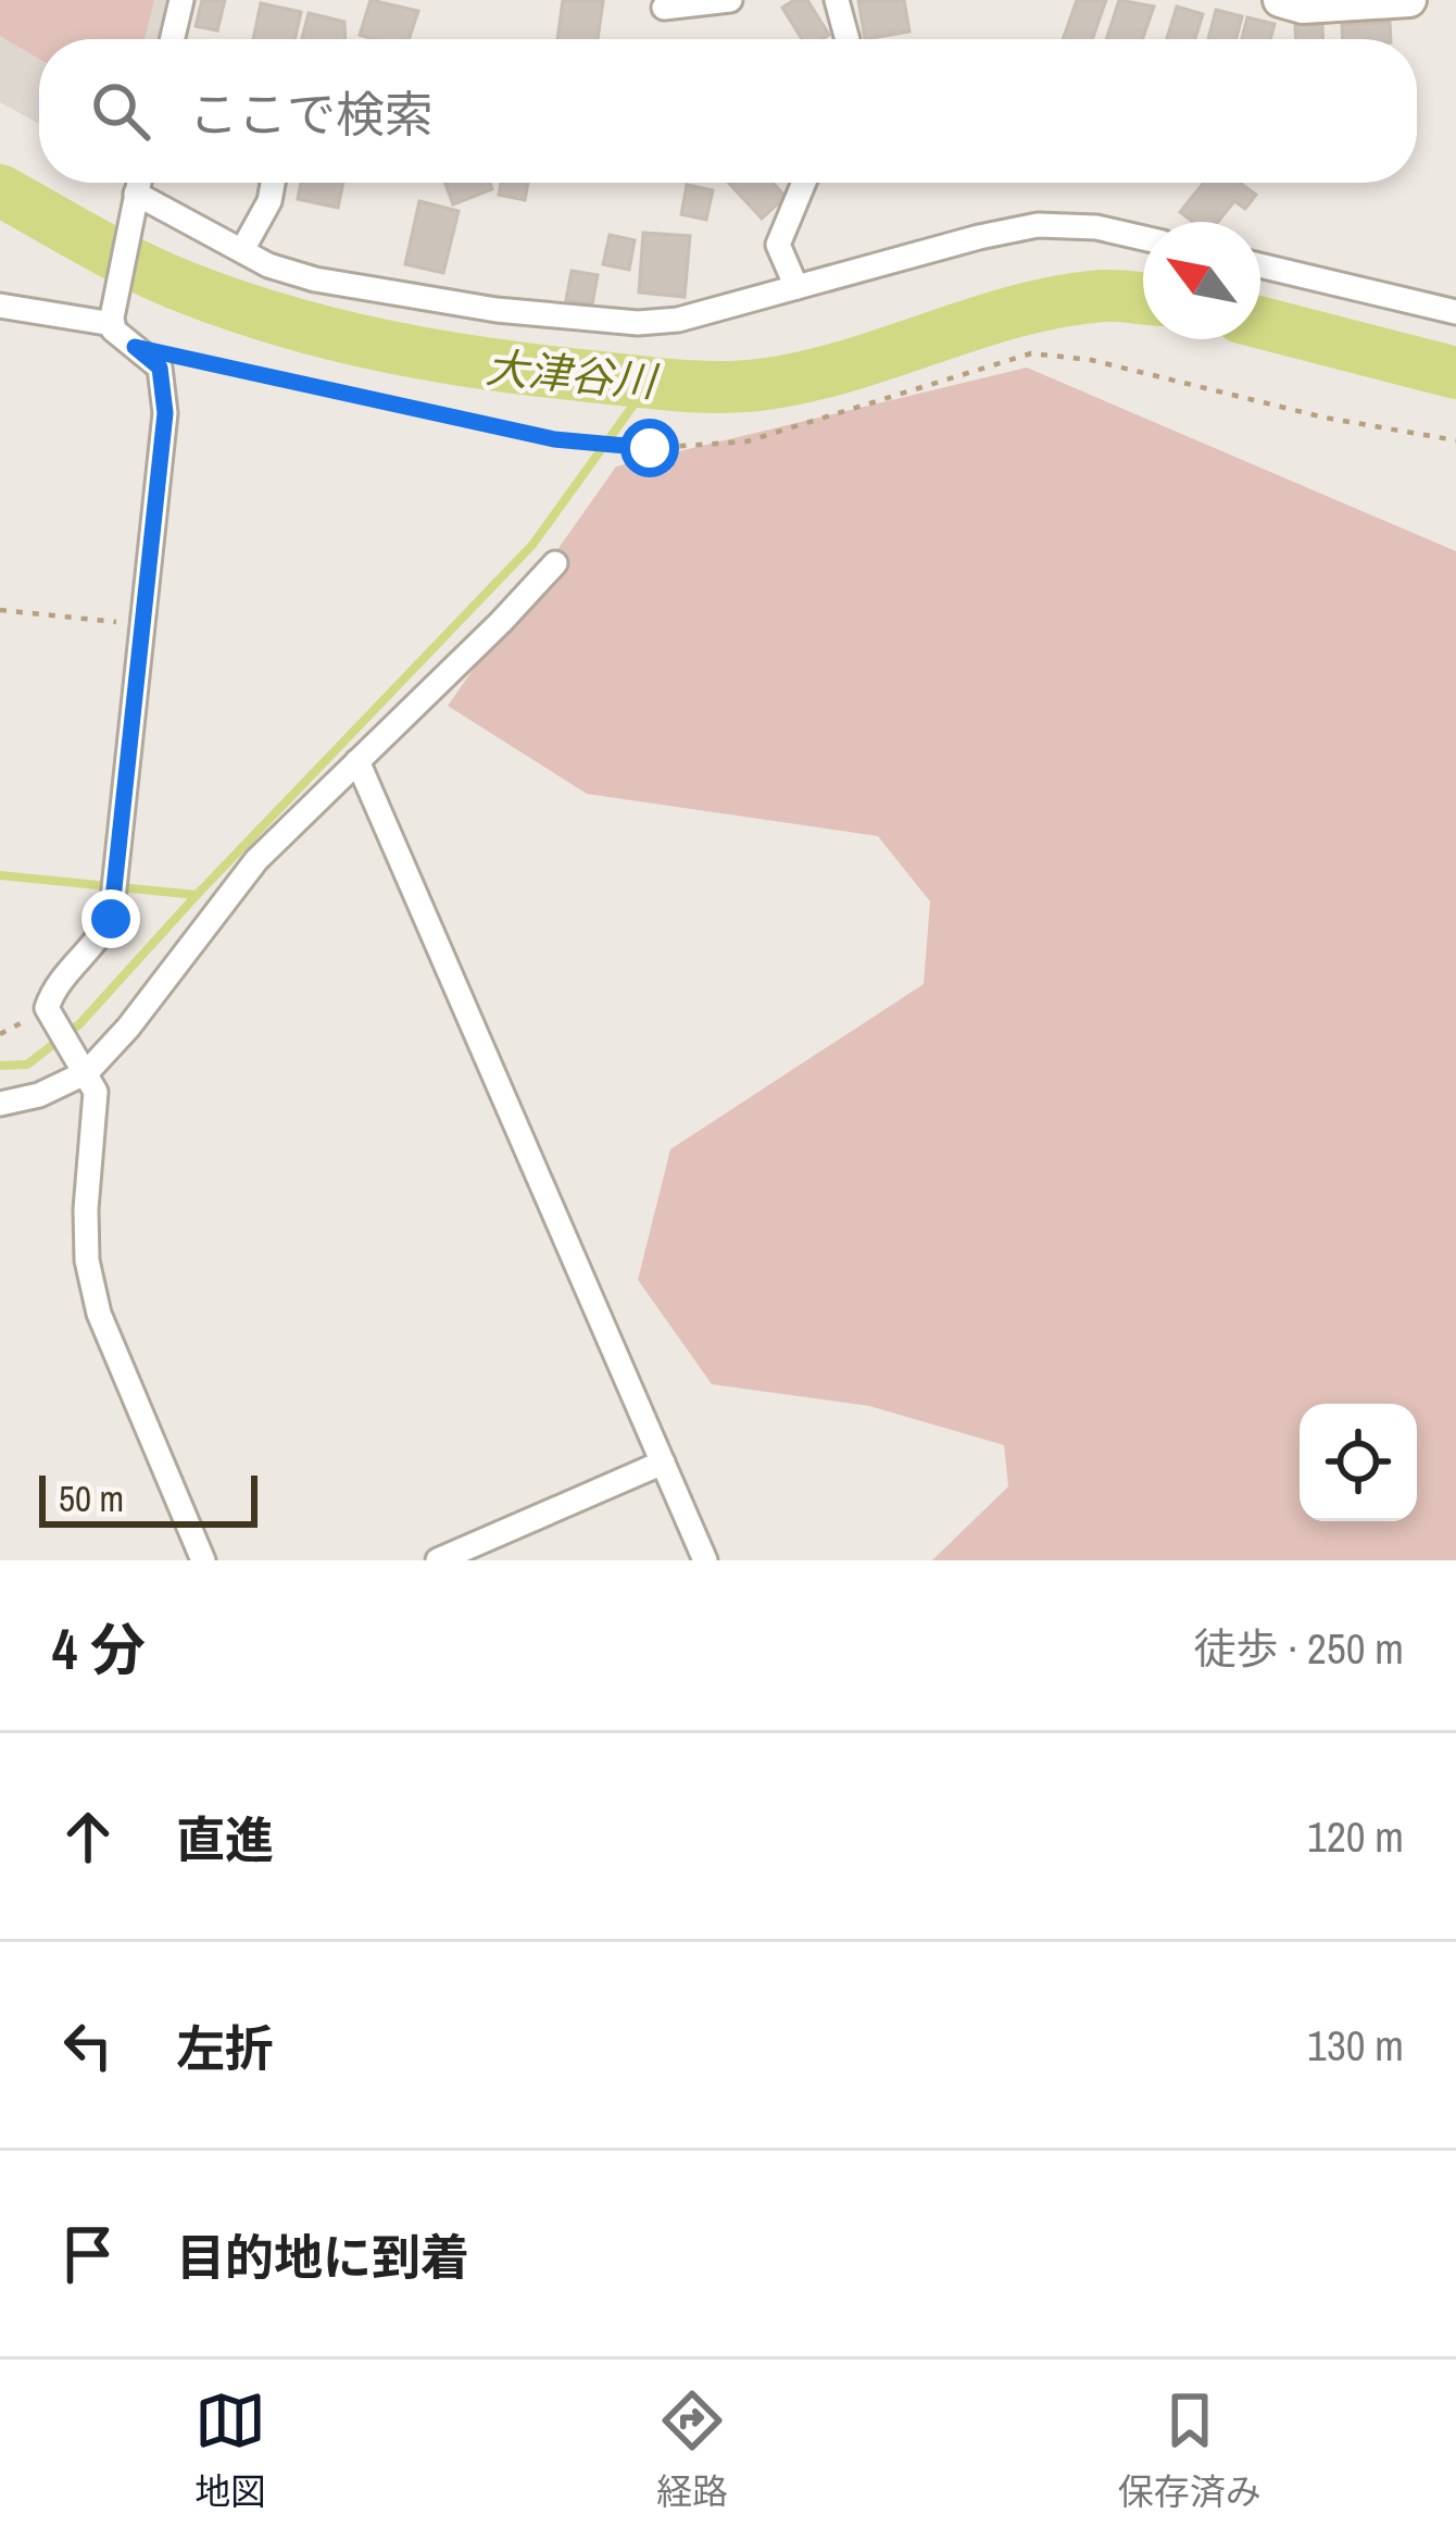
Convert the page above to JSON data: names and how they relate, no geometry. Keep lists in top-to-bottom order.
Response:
{
  "water": ["大津谷川"],
  "scale_bar": "50 m",
  "north": "top left",
  "page": {
    "search": "ここで検索",
    "scale": "50 m",
    "heading": ["4 分", "徒歩 · 250 m"],
    "list": [
      ["直進", "120 m"],
      ["左折", "130 m"],
      "目的地に到着"
    ],
    "nav": ["地図", "経路", "保存済み"]
  }
}
